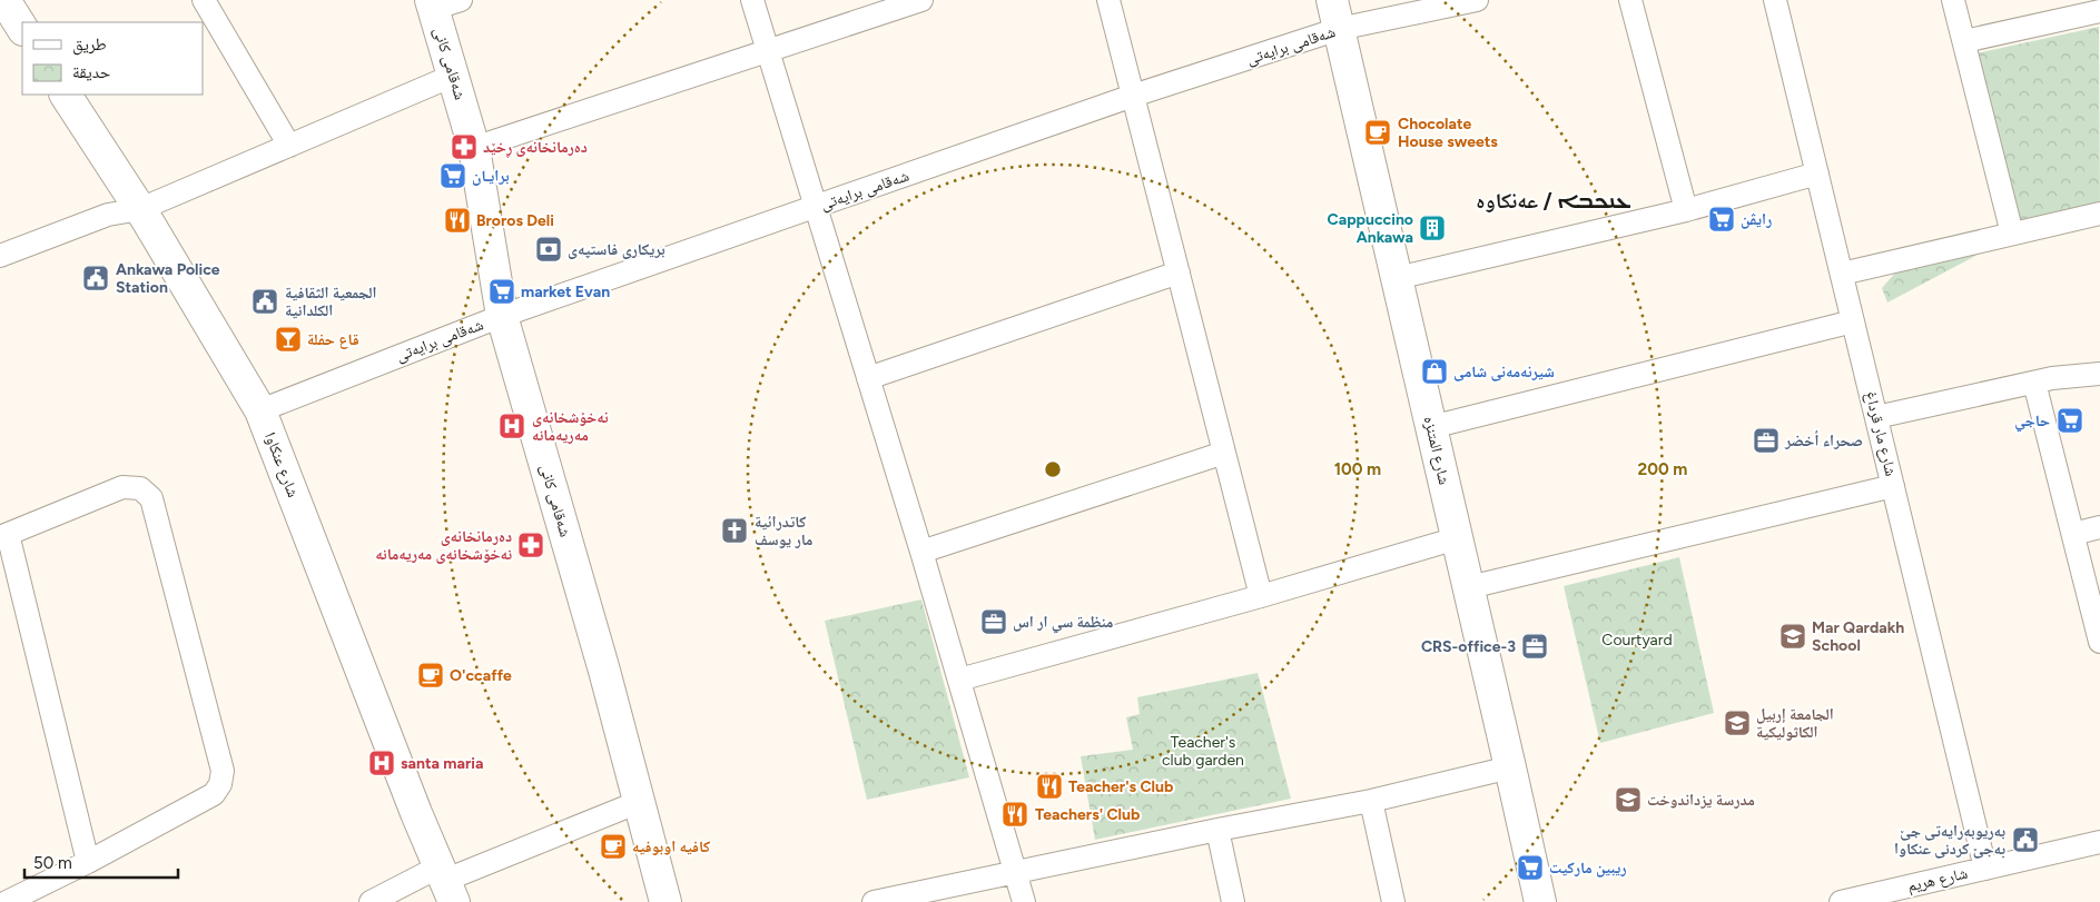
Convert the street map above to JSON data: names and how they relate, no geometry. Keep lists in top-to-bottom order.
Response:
{
  "streets": {
    "street": [
      "شەقامی برایەتی",
      "شەقامی کانی",
      "شارع مار قرداغ",
      "شارع المتنزه",
      "شارع عنكاوا",
      "شارع هريم"
    ]
  },
  "crossings": [
    ["شەقامی برایەتی", "شەقامی کانی"],
    ["شەقامی برایەتی", "شارع المتنزه"],
    ["شەقامی برایەتی", "شارع عنكاوا"],
    ["شارع مار قرداغ", "شارع هريم"]
  ],
  "districts": ["ܥܢܟܒܐ / عەنکاوە"],
  "parks": ["Courtyard", "Teacher's club garden"],
  "places": {
    "cafe": ["Chocolate House sweets", "O'ccaffe", "كافيه اوبوفيه"],
    "pharmacy": ["دەرمانخانەی ڕخێد", "دەرمانخانەی نەخۆشخانەی مەریەمانە"],
    "supermarket": [
      "برایـان",
      "رایڤن",
      "market Evan",
      "حاجي",
      "ريبين ماركيت"
    ],
    "restaurant": ["Broros Deli", "Teacher's Club", "Teachers' Club"],
    "building": ["Cappuccino Ankawa"],
    "bank": ["بریکاری فاستپەی"],
    "public building": ["Ankawa Police Station", "الجمعية الثقافية الكلدانية", "بەریوبەرایەتی جێ بەجێ کردنی عنکاوا"],
    "bar": ["قاع حفلة"],
    "shop": ["شیرنەمەنی شامی"],
    "hospital": ["نەخۆشخانەی مەریەمانە", "santa maria"],
    "office": ["صحراء أخضر", "منظمة سي ار اس", "CRS-office-3"],
    "church": ["كاتدرائية مار يوسف"],
    "school or university": ["Mar Qardakh School", "الجامعة إربيل الكاثوليكية", "مدرسة يزداندوخت"]
  },
  "legend": ["طريق", "حديقة"],
  "scale_bar": "50 m",
  "rings": ["100 m", "200 m"]
}
